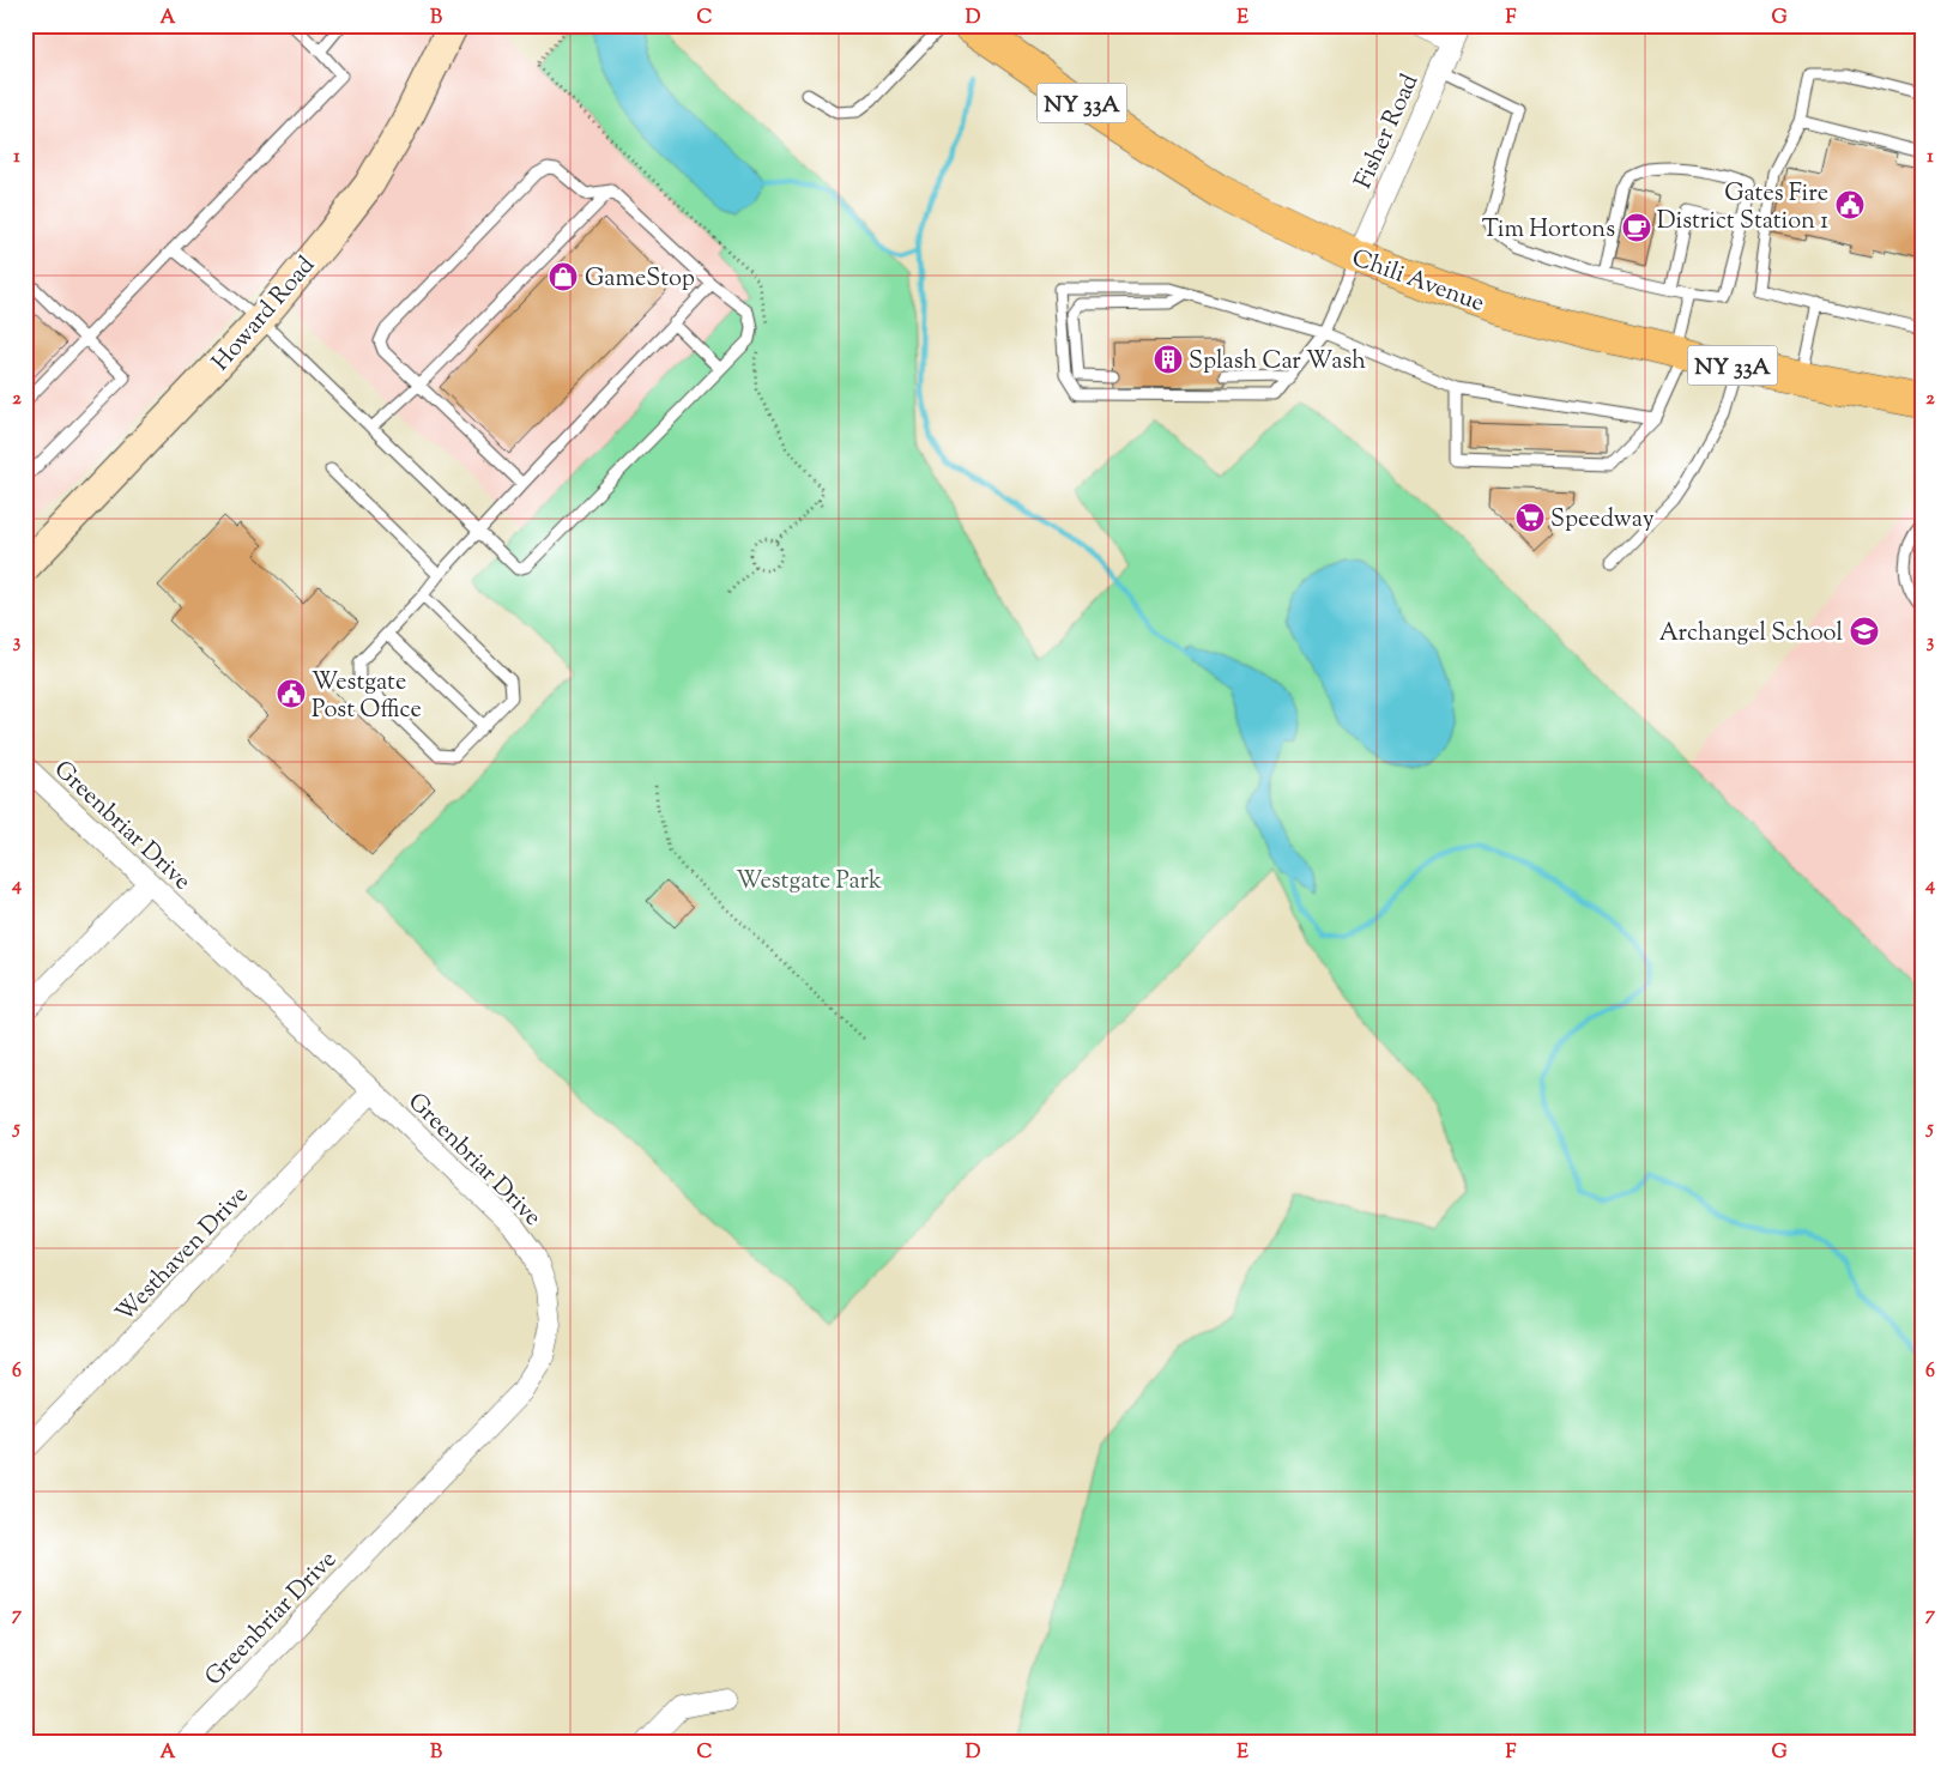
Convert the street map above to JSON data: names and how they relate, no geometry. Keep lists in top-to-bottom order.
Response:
{
  "streets": {
    "main road": ["NY 33A", "Chili Avenue", "Howard Road"],
    "street": ["Fisher Road", "Greenbriar Drive", "Westhaven Drive"]
  },
  "crossings": [
    ["Fisher Road", "Chili Avenue"],
    ["Greenbriar Drive", "Westhaven Drive"]
  ],
  "parks": ["Westgate Park"],
  "places": {
    "public building": ["Gates Fire District Station 1", "Westgate Post Office"],
    "cafe": ["Tim Hortons"],
    "shop": ["GameStop"],
    "building": ["Splash Car Wash"],
    "supermarket": ["Speedway"],
    "school or university": ["Archangel School"]
  },
  "grid": {
    "columns": [
      "A",
      "B",
      "C",
      "D",
      "E",
      "F",
      "G"
    ],
    "rows": [
      "1",
      "2",
      "3",
      "4",
      "5",
      "6",
      "7"
    ]
  }
}
